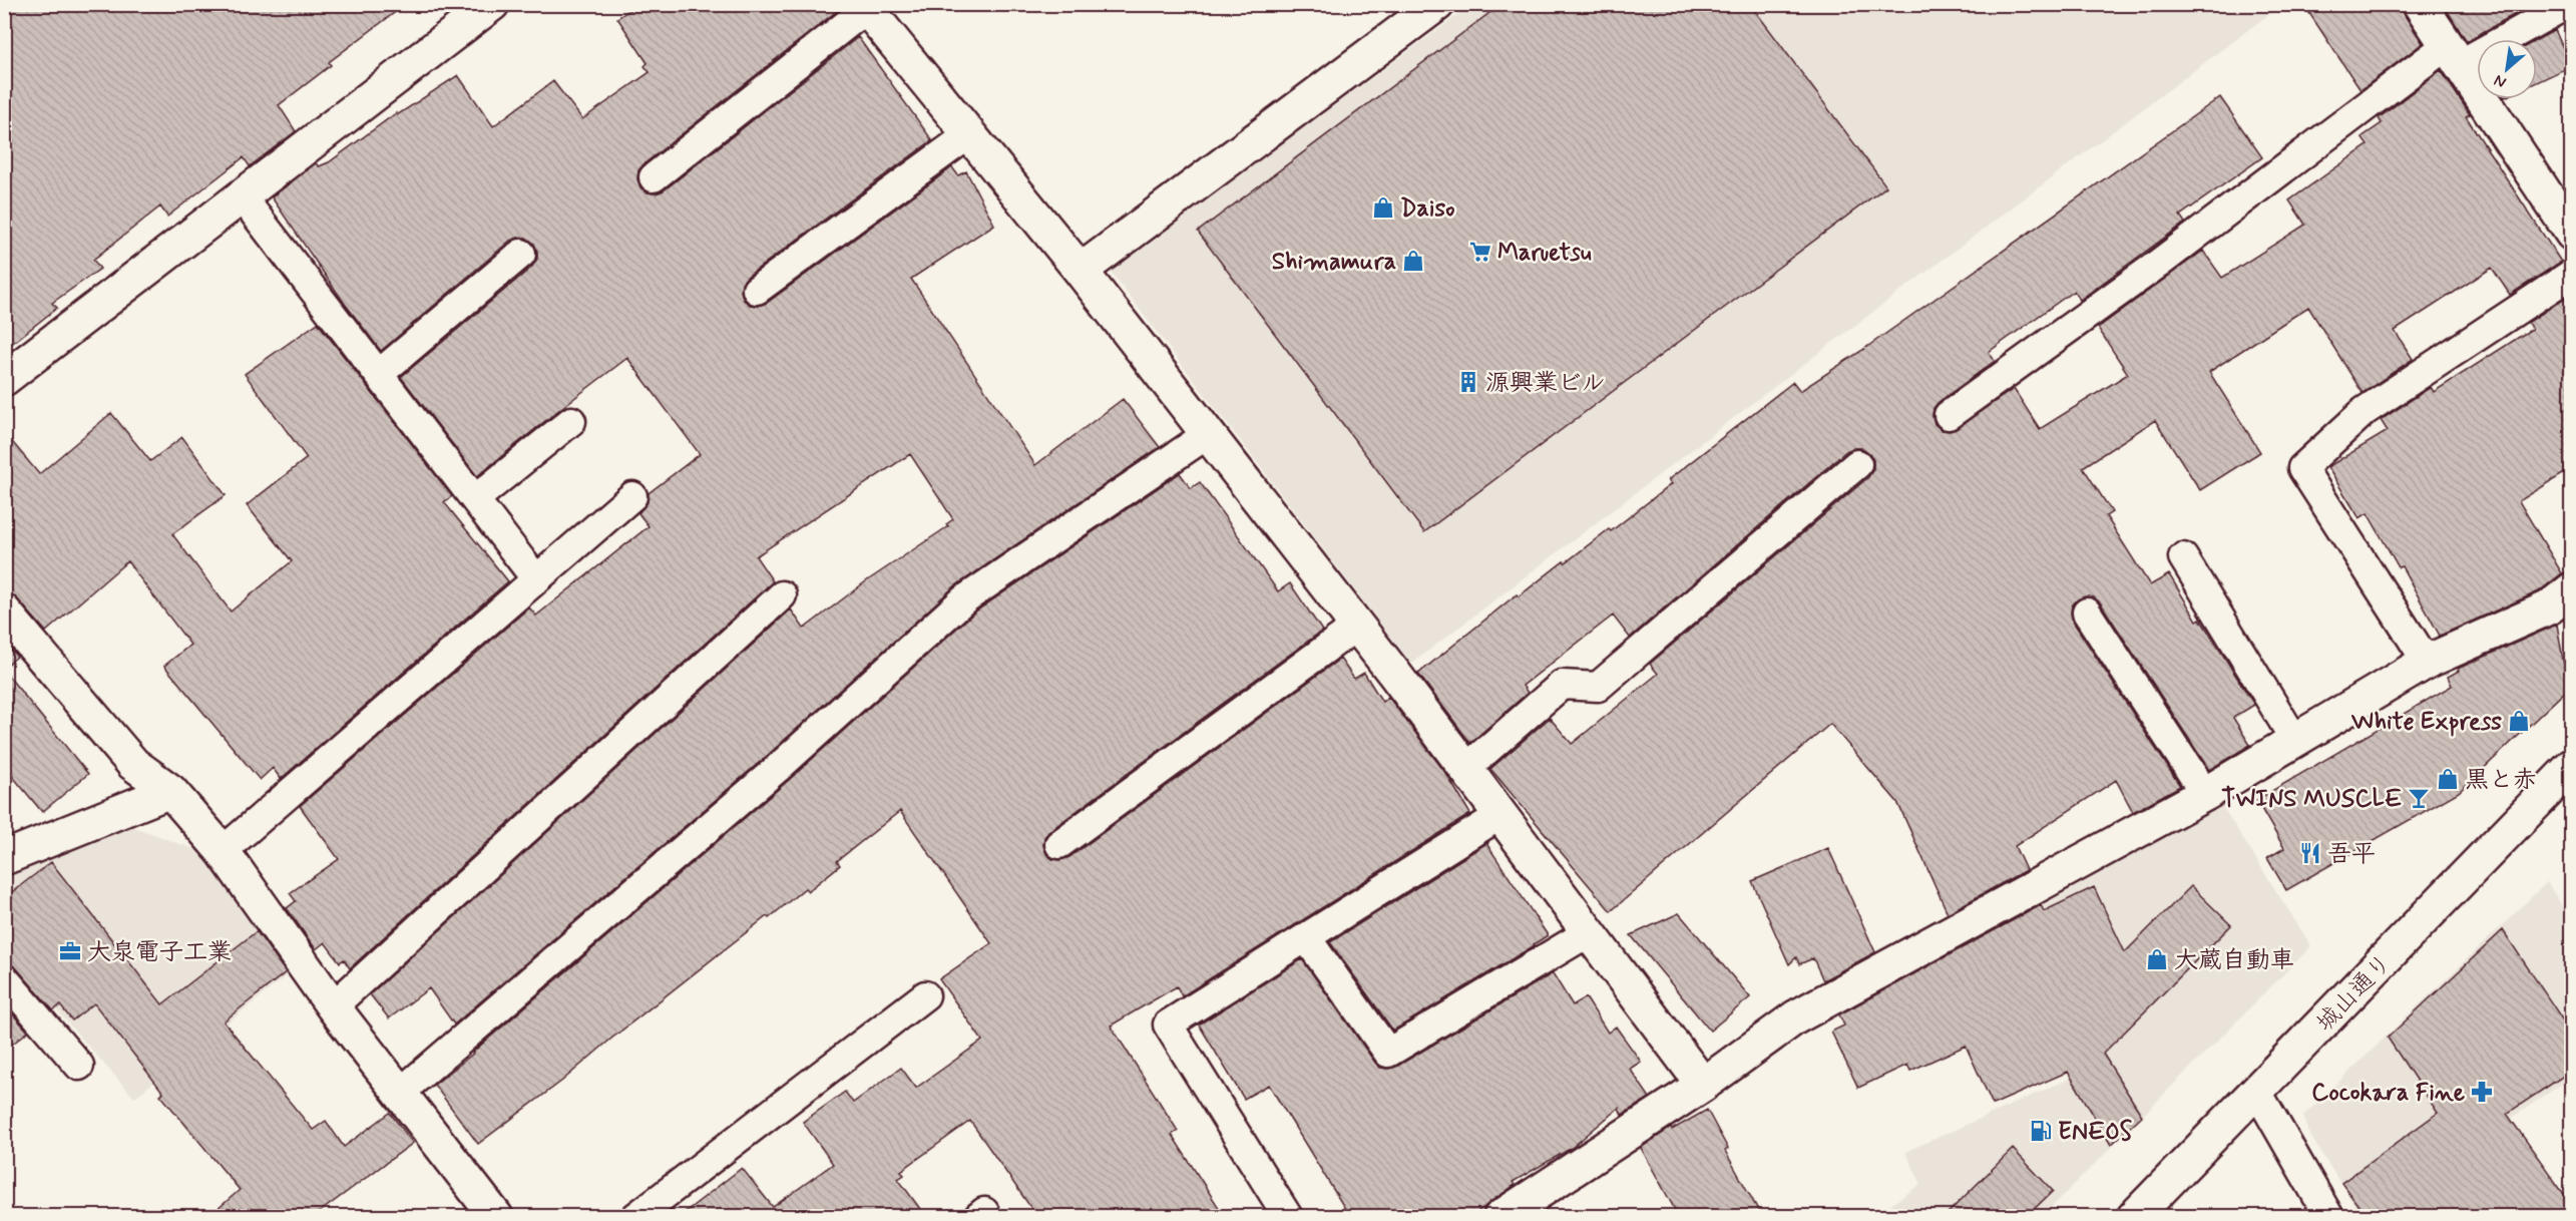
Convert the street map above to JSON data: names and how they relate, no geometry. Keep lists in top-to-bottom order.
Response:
{
  "streets": {
    "street": ["城山通り"]
  },
  "places": {
    "shop": [
      "Daiso",
      "Shimamura",
      "White Express",
      "黒と赤",
      "大蔵自動車"
    ],
    "supermarket": ["Maruetsu"],
    "building": ["源興業ビル"],
    "bar": ["TWINS MUSCLE"],
    "restaurant": ["吾平"],
    "office": ["大泉電子工業"],
    "pharmacy": ["Cocokara Fine"],
    "fuel station": ["ENEOS"]
  },
  "north": "bottom left"
}
